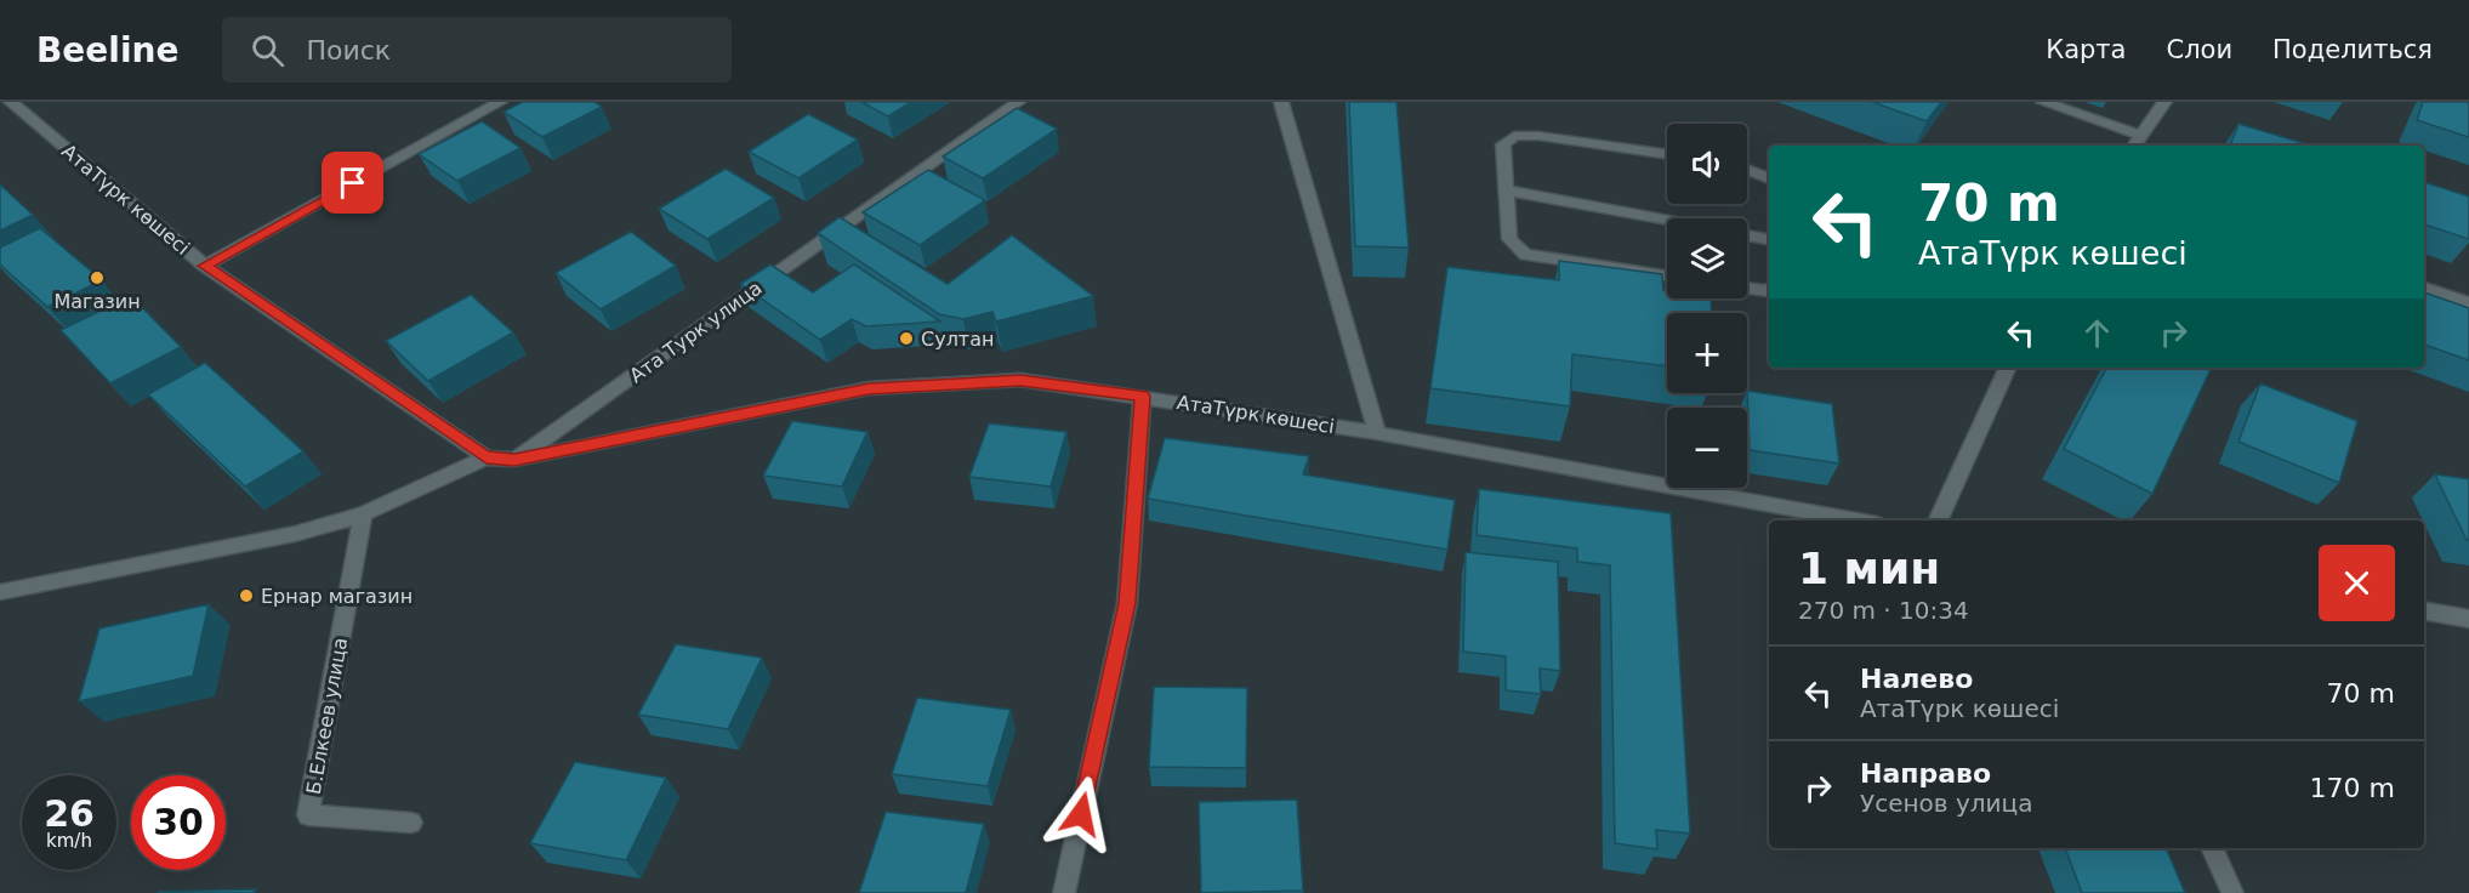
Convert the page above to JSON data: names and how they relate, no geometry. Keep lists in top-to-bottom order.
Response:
{
  "streets": {
    "street": ["АтаТүрк көшесі", "Ата Турк улица", "Б.Елкеев улица"]
  },
  "crossings": [
    ["АтаТүрк көшесі", "Ата Турк улица"]
  ],
  "places": ["Магазин", "Султан", "Ернар магазин"],
  "page": {
    "header": "Beeline",
    "search": "Поиск",
    "nav": ["Карта", "Слои", "Поделиться"],
    "map_buttons": ["+", "−"],
    "turn": ["70 m", "АтаТүрк көшесі"],
    "heading": ["1 мин", "270 m · 10:34"],
    "list": [
      {
        "name": "Налево",
        "note": "АтаТүрк көшесі",
        "value": "70 m"
      },
      {
        "name": "Направо",
        "note": "Усенов улица",
        "value": "170 m"
      }
    ],
    "speed": "26 km/h",
    "limit": "30"
  }
}
